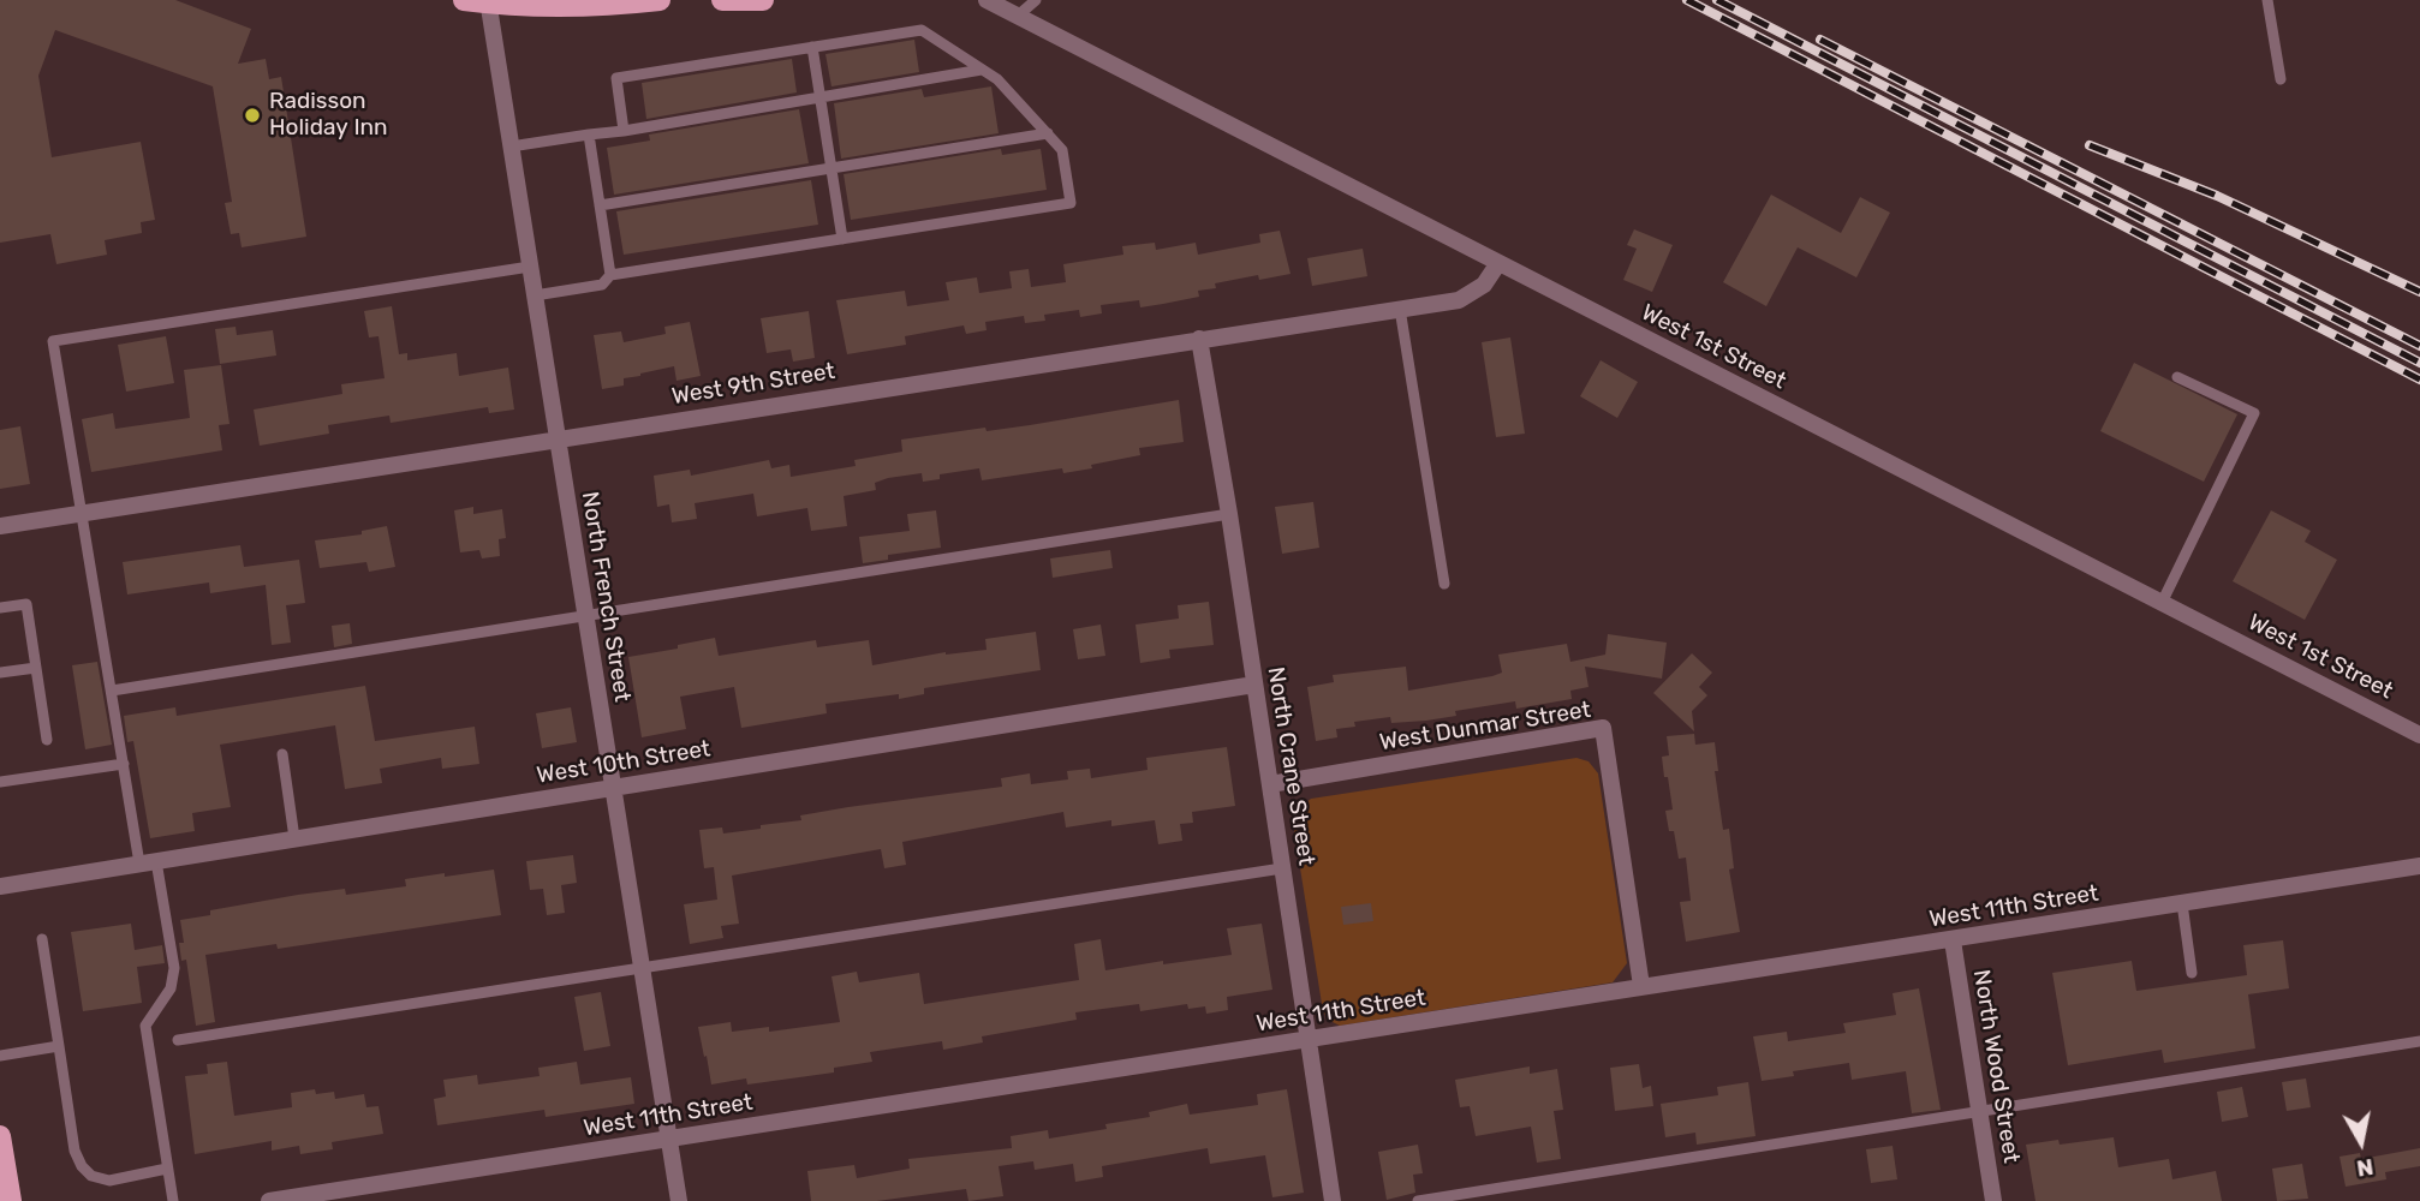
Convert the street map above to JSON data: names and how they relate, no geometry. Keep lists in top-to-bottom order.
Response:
{
  "streets": {
    "street": [
      "West 1st Street",
      "West 9th Street",
      "North French Street",
      "West Dunmar Street",
      "West 10th Street",
      "North Crane Street",
      "West 11th Street",
      "North Wood Street"
    ]
  },
  "crossings": [
    ["West 1st Street", "West 9th Street"],
    ["West 9th Street", "North French Street"],
    ["West 9th Street", "North Crane Street"],
    ["North French Street", "West 10th Street"],
    ["North French Street", "West 11th Street"],
    ["West Dunmar Street", "North Crane Street"],
    ["West Dunmar Street", "West 11th Street"],
    ["West 10th Street", "North Crane Street"],
    ["North Crane Street", "West 11th Street"],
    ["West 11th Street", "North Wood Street"]
  ],
  "places": ["Radisson Holiday Inn"],
  "north": "bottom"
}
